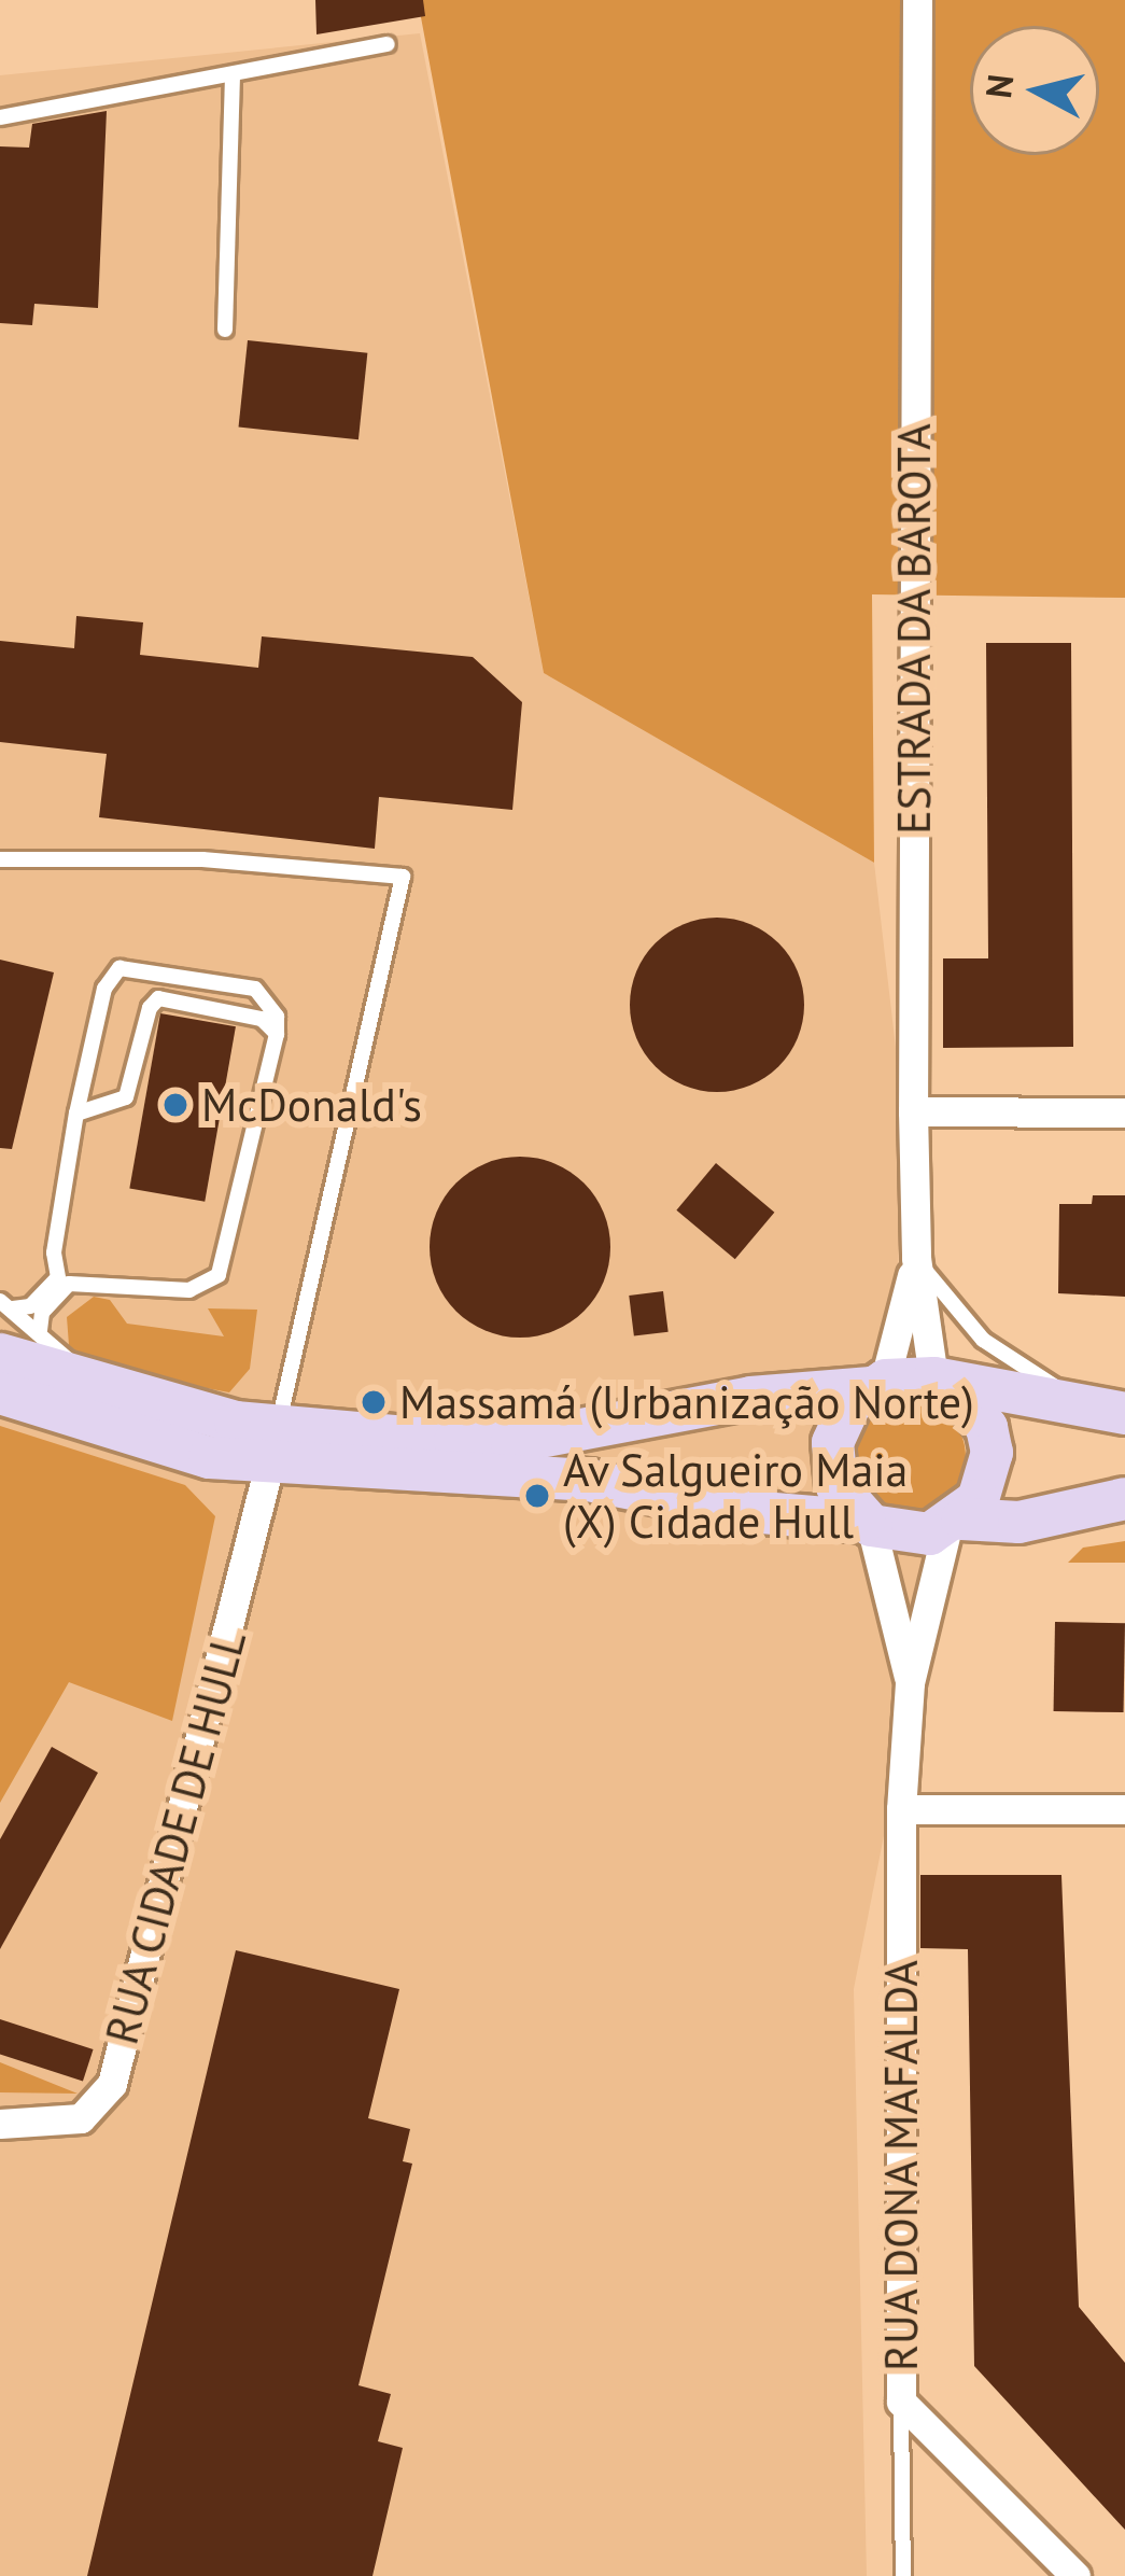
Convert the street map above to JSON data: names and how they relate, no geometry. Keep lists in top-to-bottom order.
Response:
{
  "streets": {
    "street": ["ESTRADA DA BAROTA", "RUA CIDADE DE HULL", "RUA DONA MAFALDA"]
  },
  "crossings": [
    ["ESTRADA DA BAROTA", "RUA DONA MAFALDA"]
  ],
  "places": ["McDonald's", "Massamá (Urbanização Norte)", "Av Salgueiro Maia (X) Cidade Hull"],
  "north": "left"
}
